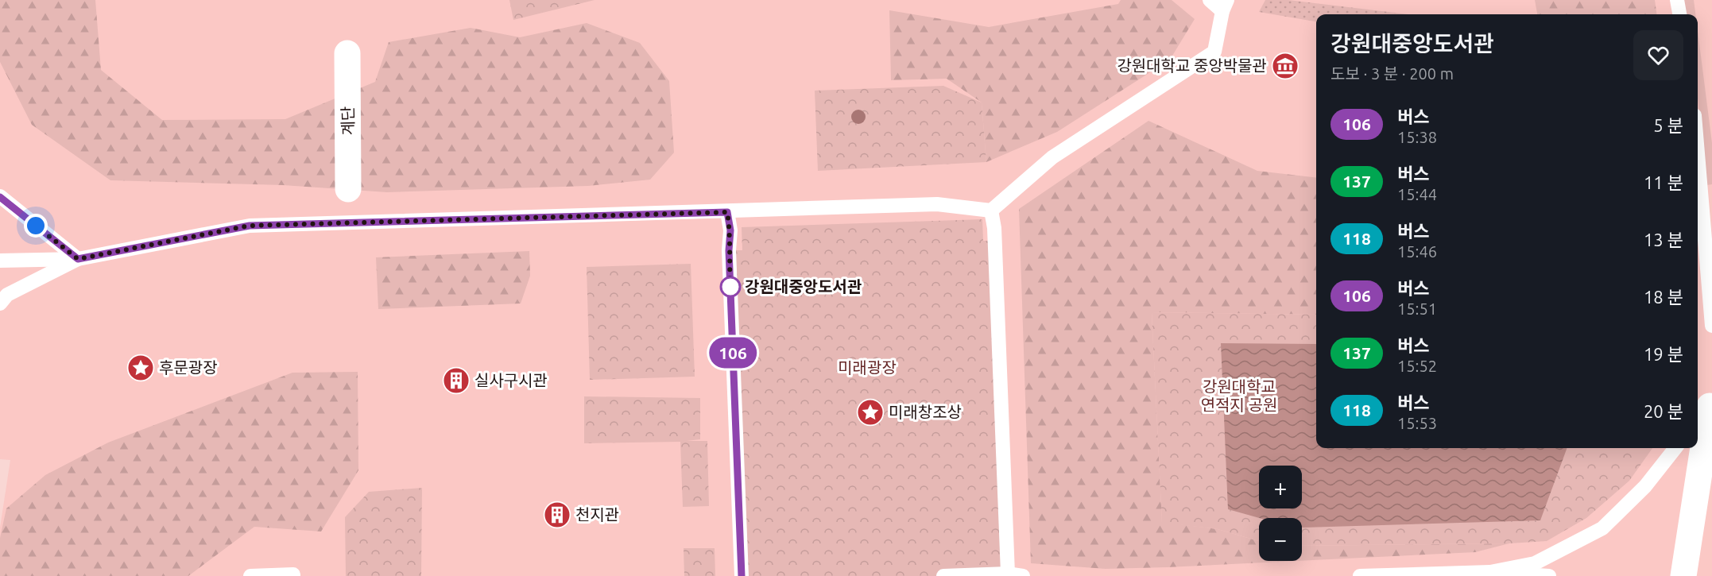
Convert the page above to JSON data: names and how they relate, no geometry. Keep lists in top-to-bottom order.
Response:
{
  "streets": {
    "street": ["계단"]
  },
  "parks": ["미래광장", "강원대학교 연적지 공원"],
  "places": {
    "museum": ["강원대학교 중앙박물관"],
    "other": ["강원대중앙도서관"],
    "place": ["후문광장", "미래창조상"],
    "building": ["실사구시관", "천지관"]
  },
  "lines": ["bus line 106"],
  "page": {
    "on_map": "106",
    "heading": ["강원대중앙도서관", "도보 · 3 분 · 200 m"],
    "list": [
      {
        "mark": "106",
        "name": "버스",
        "note": "15:38",
        "value": "5 분"
      },
      {
        "mark": "137",
        "name": "버스",
        "note": "15:44",
        "value": "11 분"
      },
      {
        "mark": "118",
        "name": "버스",
        "note": "15:46",
        "value": "13 분"
      },
      {
        "mark": "106",
        "name": "버스",
        "note": "15:51",
        "value": "18 분"
      },
      {
        "mark": "137",
        "name": "버스",
        "note": "15:52",
        "value": "19 분"
      },
      {
        "mark": "118",
        "name": "버스",
        "note": "15:53",
        "value": "20 분"
      }
    ],
    "map_buttons": ["+", "−"]
  }
}
